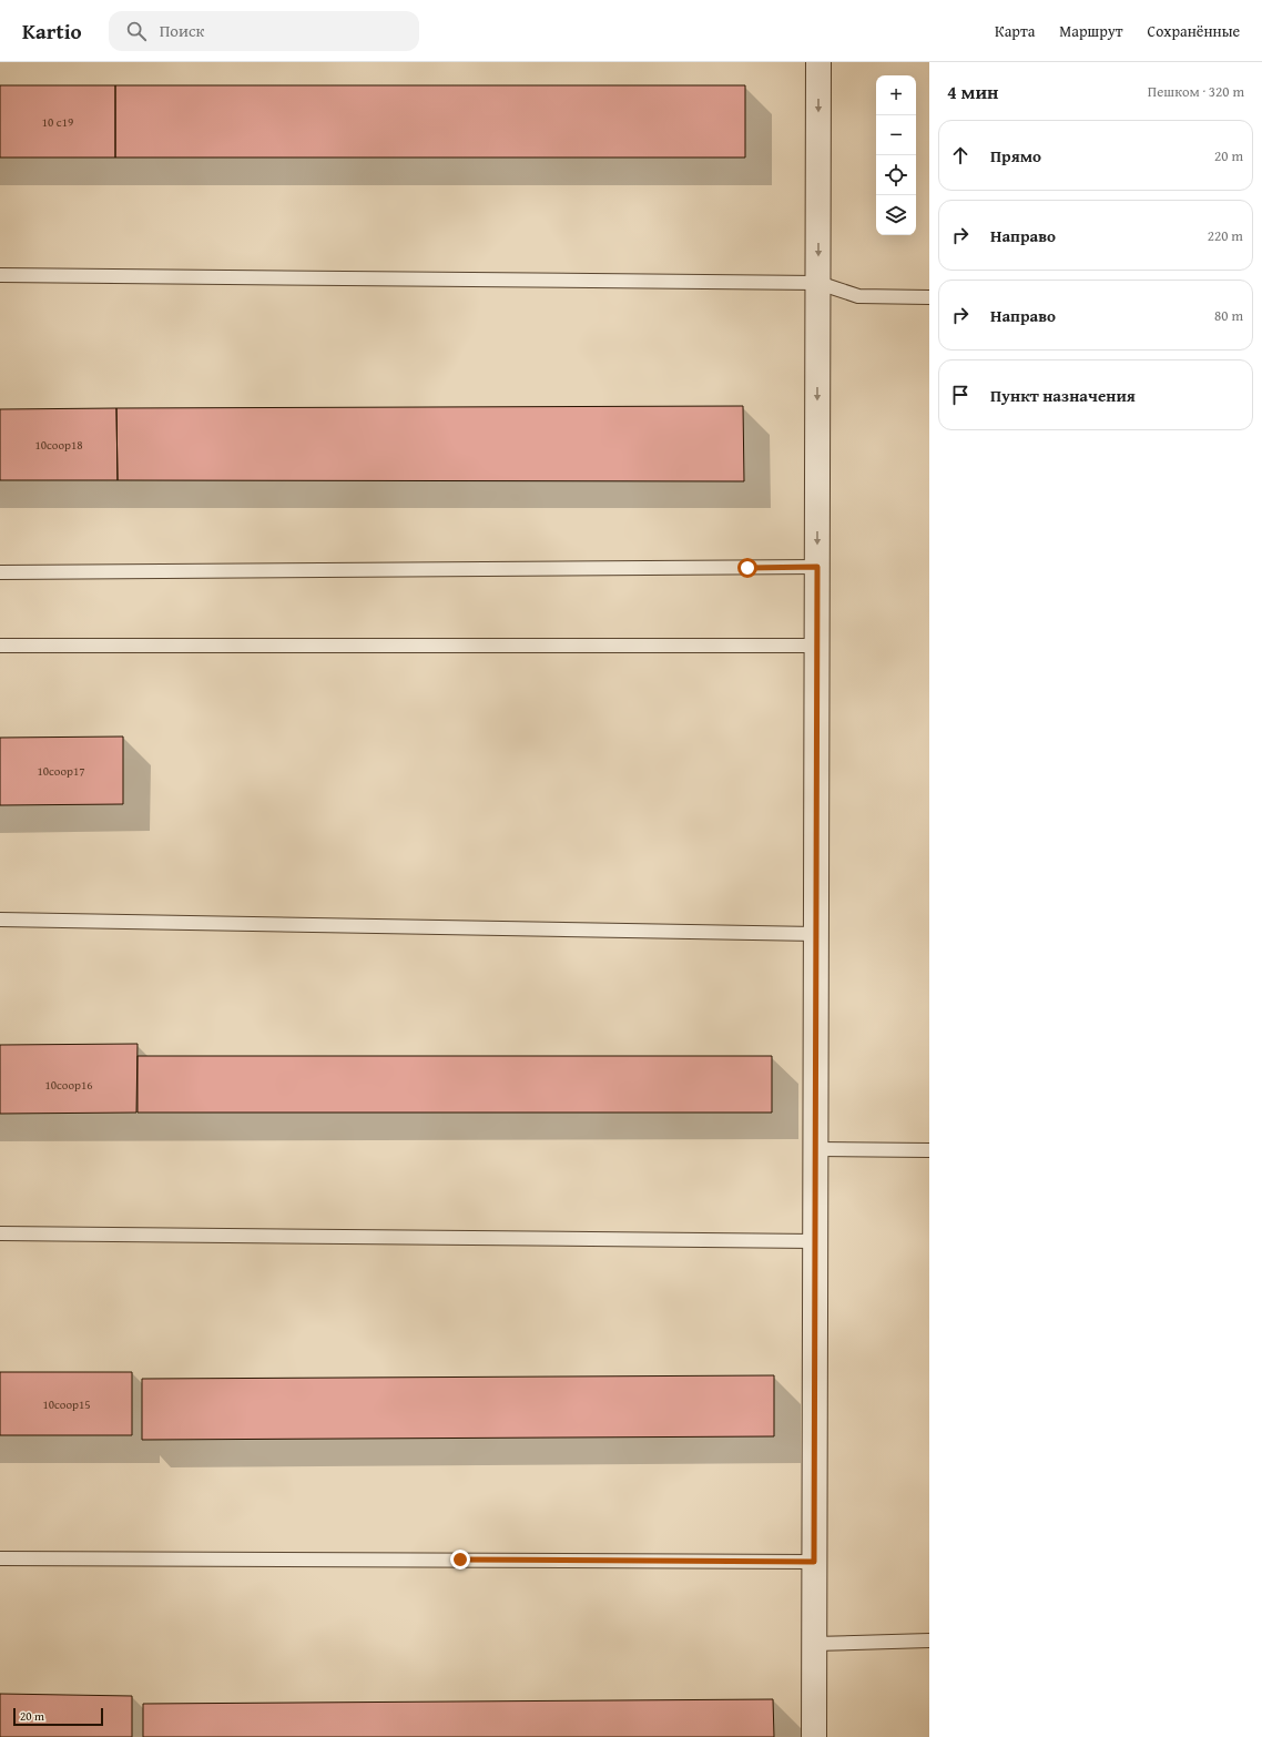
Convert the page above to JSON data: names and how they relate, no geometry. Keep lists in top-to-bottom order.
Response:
{
  "house_numbers": [
    "10 с19",
    "10соор18",
    "10соор17",
    "10соор16",
    "10соор15"
  ],
  "scale_bar": "20 m",
  "page": {
    "header": "Kartio",
    "search": "Поиск",
    "nav": ["Карта", "Маршрут", "Сохранённые"],
    "heading": ["4 мин", "Пешком · 320 m"],
    "map_buttons": ["+", "−"],
    "list": [
      ["Прямо", "20 m"],
      ["Направо", "220 m"],
      ["Направо", "80 m"],
      "Пункт назначения"
    ],
    "scale": "20 m"
  }
}
